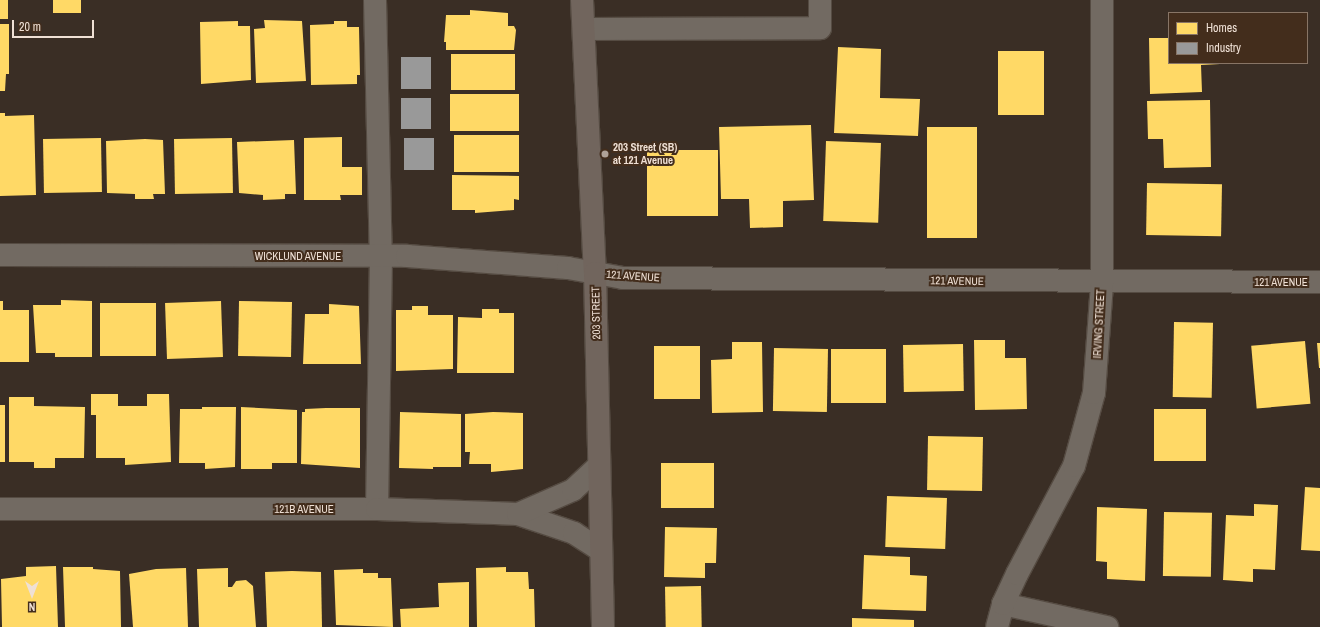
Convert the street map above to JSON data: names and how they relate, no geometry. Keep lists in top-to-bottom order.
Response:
{
  "streets": {
    "main road": ["203 STREET"],
    "street": [
      "WICKLUND AVENUE",
      "121 AVENUE",
      "IRVING STREET",
      "121B AVENUE"
    ]
  },
  "crossings": [
    ["WICKLUND AVENUE", "121 AVENUE"],
    ["WICKLUND AVENUE", "203 STREET"],
    ["121 AVENUE", "203 STREET"],
    ["121 AVENUE", "IRVING STREET"],
    ["203 STREET", "121B AVENUE"]
  ],
  "places": ["203 Street (SB) at 121 Avenue"],
  "legend": ["Homes", "Industry"],
  "scale_bar": "20 m",
  "north": "bottom"
}
